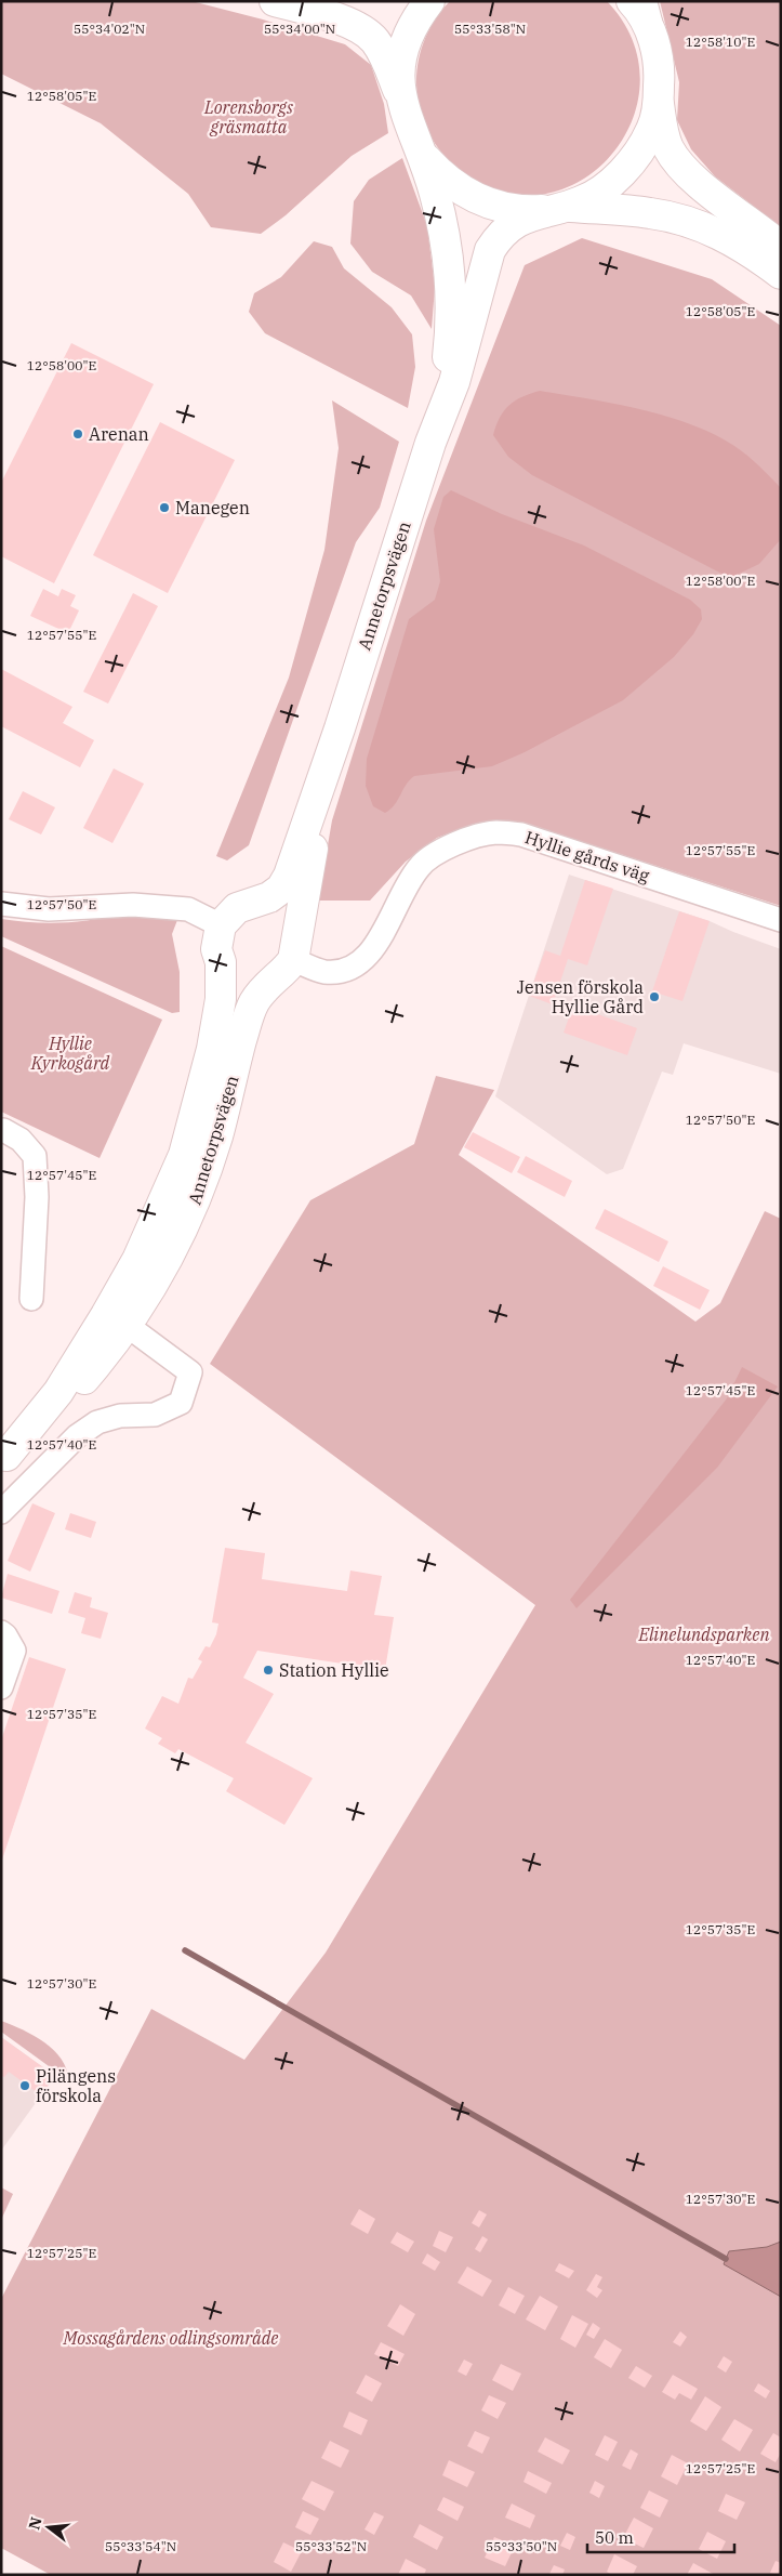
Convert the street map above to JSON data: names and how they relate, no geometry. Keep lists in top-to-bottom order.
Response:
{
  "streets": {
    "main road": ["Annetorpsvägen"],
    "street": ["Hyllie gårds väg"]
  },
  "crossings": [
    ["Annetorpsvägen", "Hyllie gårds väg"]
  ],
  "parks": [
    "Lorensborgs gräsmatta",
    "Hyllie Kyrkogård",
    "Elinelundsparken",
    "Mossagårdens odlingsområde"
  ],
  "places": [
    "Arenan",
    "Manegen",
    "Jensen förskola Hyllie Gård",
    "Station Hyllie",
    "Pilängens förskola"
  ],
  "scale_bar": "50 m",
  "north": "left",
  "coordinates": [
    "55°34'02\"N",
    "55°34'00\"N",
    "55°33'58\"N",
    "12°58'10\"E",
    "12°58'05\"E",
    "12°58'00\"E",
    "12°57'55\"E",
    "12°57'50\"E",
    "12°57'45\"E",
    "12°57'40\"E",
    "12°57'35\"E",
    "12°57'30\"E",
    "12°57'25\"E",
    "55°33'54\"N",
    "55°33'52\"N",
    "55°33'50\"N"
  ]
}
